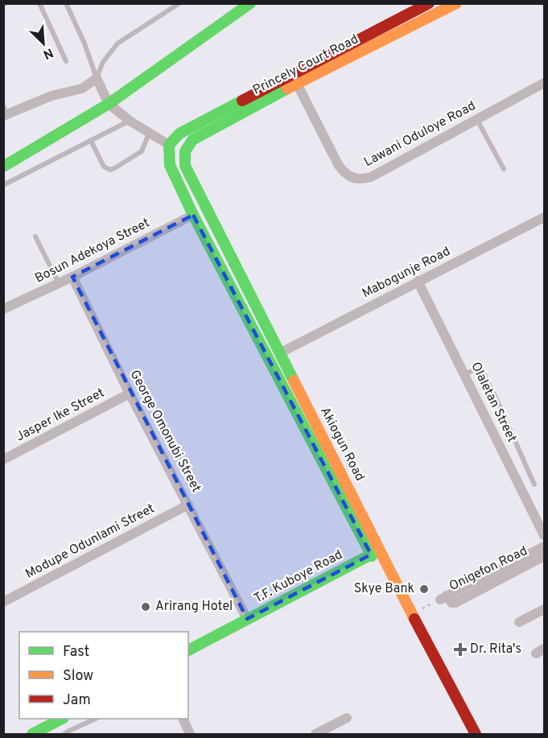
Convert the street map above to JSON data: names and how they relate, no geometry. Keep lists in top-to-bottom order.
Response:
{
  "streets": {
    "main road": ["Princely Court Road", "Akiogun Road", "T.F. Kuboye Road"],
    "street": [
      "Lawani Oduloye Road",
      "Bosun Adekoya Street",
      "Mabogunje Road",
      "Olaletan Street",
      "Jasper Ike Street",
      "George Omonubi Street",
      "Modupe Odunlami Street",
      "Onigefon Road"
    ]
  },
  "crossings": [
    ["Princely Court Road", "Lawani Oduloye Road"],
    ["Princely Court Road", "Akiogun Road"],
    ["Bosun Adekoya Street", "George Omonubi Street"],
    ["Mabogunje Road", "Olaletan Street"],
    ["Mabogunje Road", "Akiogun Road"],
    ["Jasper Ike Street", "George Omonubi Street"],
    ["George Omonubi Street", "Modupe Odunlami Street"],
    ["George Omonubi Street", "T.F. Kuboye Road"]
  ],
  "places": {
    "other": ["Skye Bank", "Arirang Hotel"],
    "health": ["Dr. Rita's"]
  },
  "legend": ["Fast", "Slow", "Jam"],
  "north": "bottom right"
}
